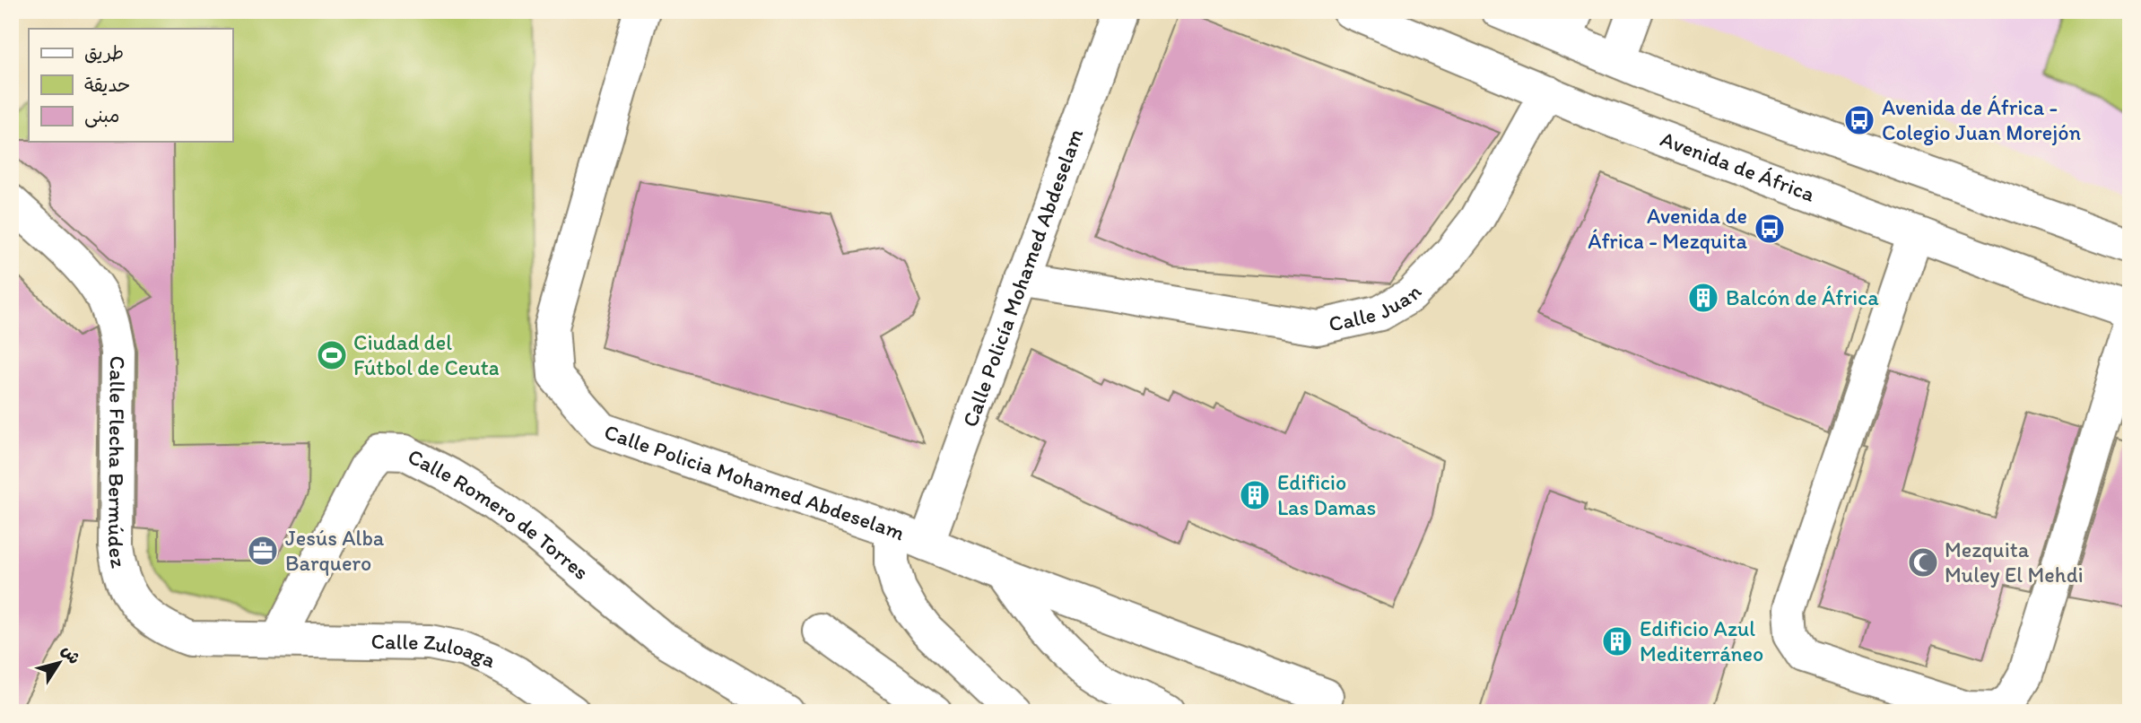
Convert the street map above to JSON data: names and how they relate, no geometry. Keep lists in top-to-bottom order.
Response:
{
  "streets": {
    "street": [
      "Avenida de África",
      "Calle Policía Mohamed Abdeselam",
      "Calle Juan",
      "Calle Flecha Bermúdez",
      "Calle Policia Mohamed Abdeselam",
      "Calle Romero de Torres",
      "Calle Zuloaga"
    ]
  },
  "crossings": [
    ["Avenida de África", "Calle Juan"],
    ["Calle Policía Mohamed Abdeselam", "Calle Juan"],
    ["Calle Policía Mohamed Abdeselam", "Calle Policia Mohamed Abdeselam"],
    ["Calle Flecha Bermúdez", "Calle Romero de Torres"],
    ["Calle Flecha Bermúdez", "Calle Zuloaga"],
    ["Calle Romero de Torres", "Calle Zuloaga"]
  ],
  "places": {
    "bus stop": ["Avenida de África - Colegio Juan Morejón", "Avenida de África - Mezquita"],
    "building": ["Balcón de África", "Edificio Las Damas", "Edificio Azul Mediterráneo"],
    "sports": ["Ciudad del Fútbol de Ceuta"],
    "office": ["Jesús Alba Barquero"],
    "mosque": ["Mezquita Muley El Mehdi"]
  },
  "legend": ["طريق", "حديقة", "مبنى"],
  "north": "top right"
}
